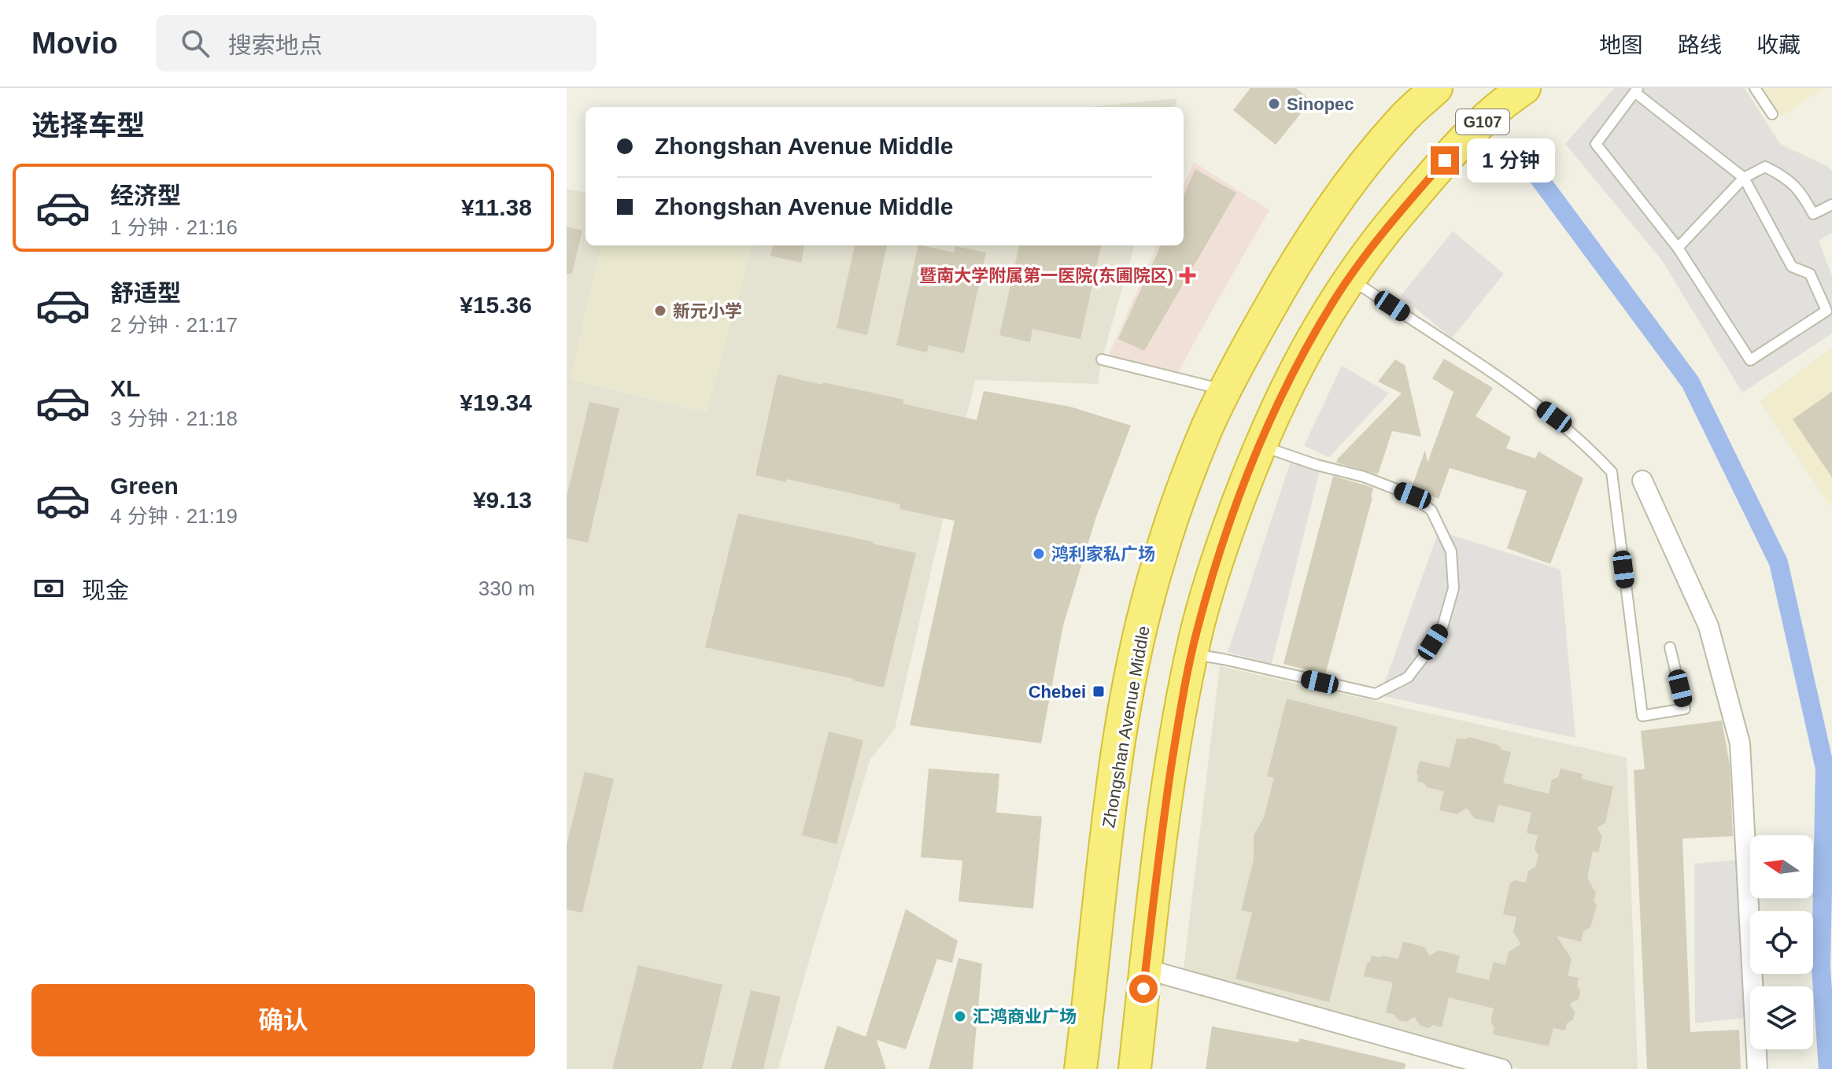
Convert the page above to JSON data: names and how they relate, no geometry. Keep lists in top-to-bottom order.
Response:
{
  "streets": {
    "highway": ["G107", "Zhongshan Avenue Middle"]
  },
  "places": {
    "other": [
      "Sinopec",
      "新元小学",
      "鸿利家私广场",
      "汇鸿商业广场"
    ],
    "health": ["暨南大学附属第一医院(东圃院区)"],
    "transit": ["Chebei"]
  },
  "north": "left",
  "page": {
    "header": "Movio",
    "search": "搜索地点",
    "nav": ["地图", "路线", "收藏"],
    "heading": "选择车型",
    "banner": ["Zhongshan Avenue Middle", "Zhongshan Avenue Middle"],
    "bubble": "1 分钟",
    "list": [
      {
        "name": "经济型",
        "note": "1 分钟 · 21:16",
        "value": "¥11.38"
      },
      {
        "name": "舒适型",
        "note": "2 分钟 · 21:17",
        "value": "¥15.36"
      },
      {
        "name": "XL",
        "note": "3 分钟 · 21:18",
        "value": "¥19.34"
      },
      {
        "name": "Green",
        "note": "4 分钟 · 21:19",
        "value": "¥9.13"
      }
    ],
    "pay": ["现金", "330 m"],
    "buttons": "确认"
  }
}
